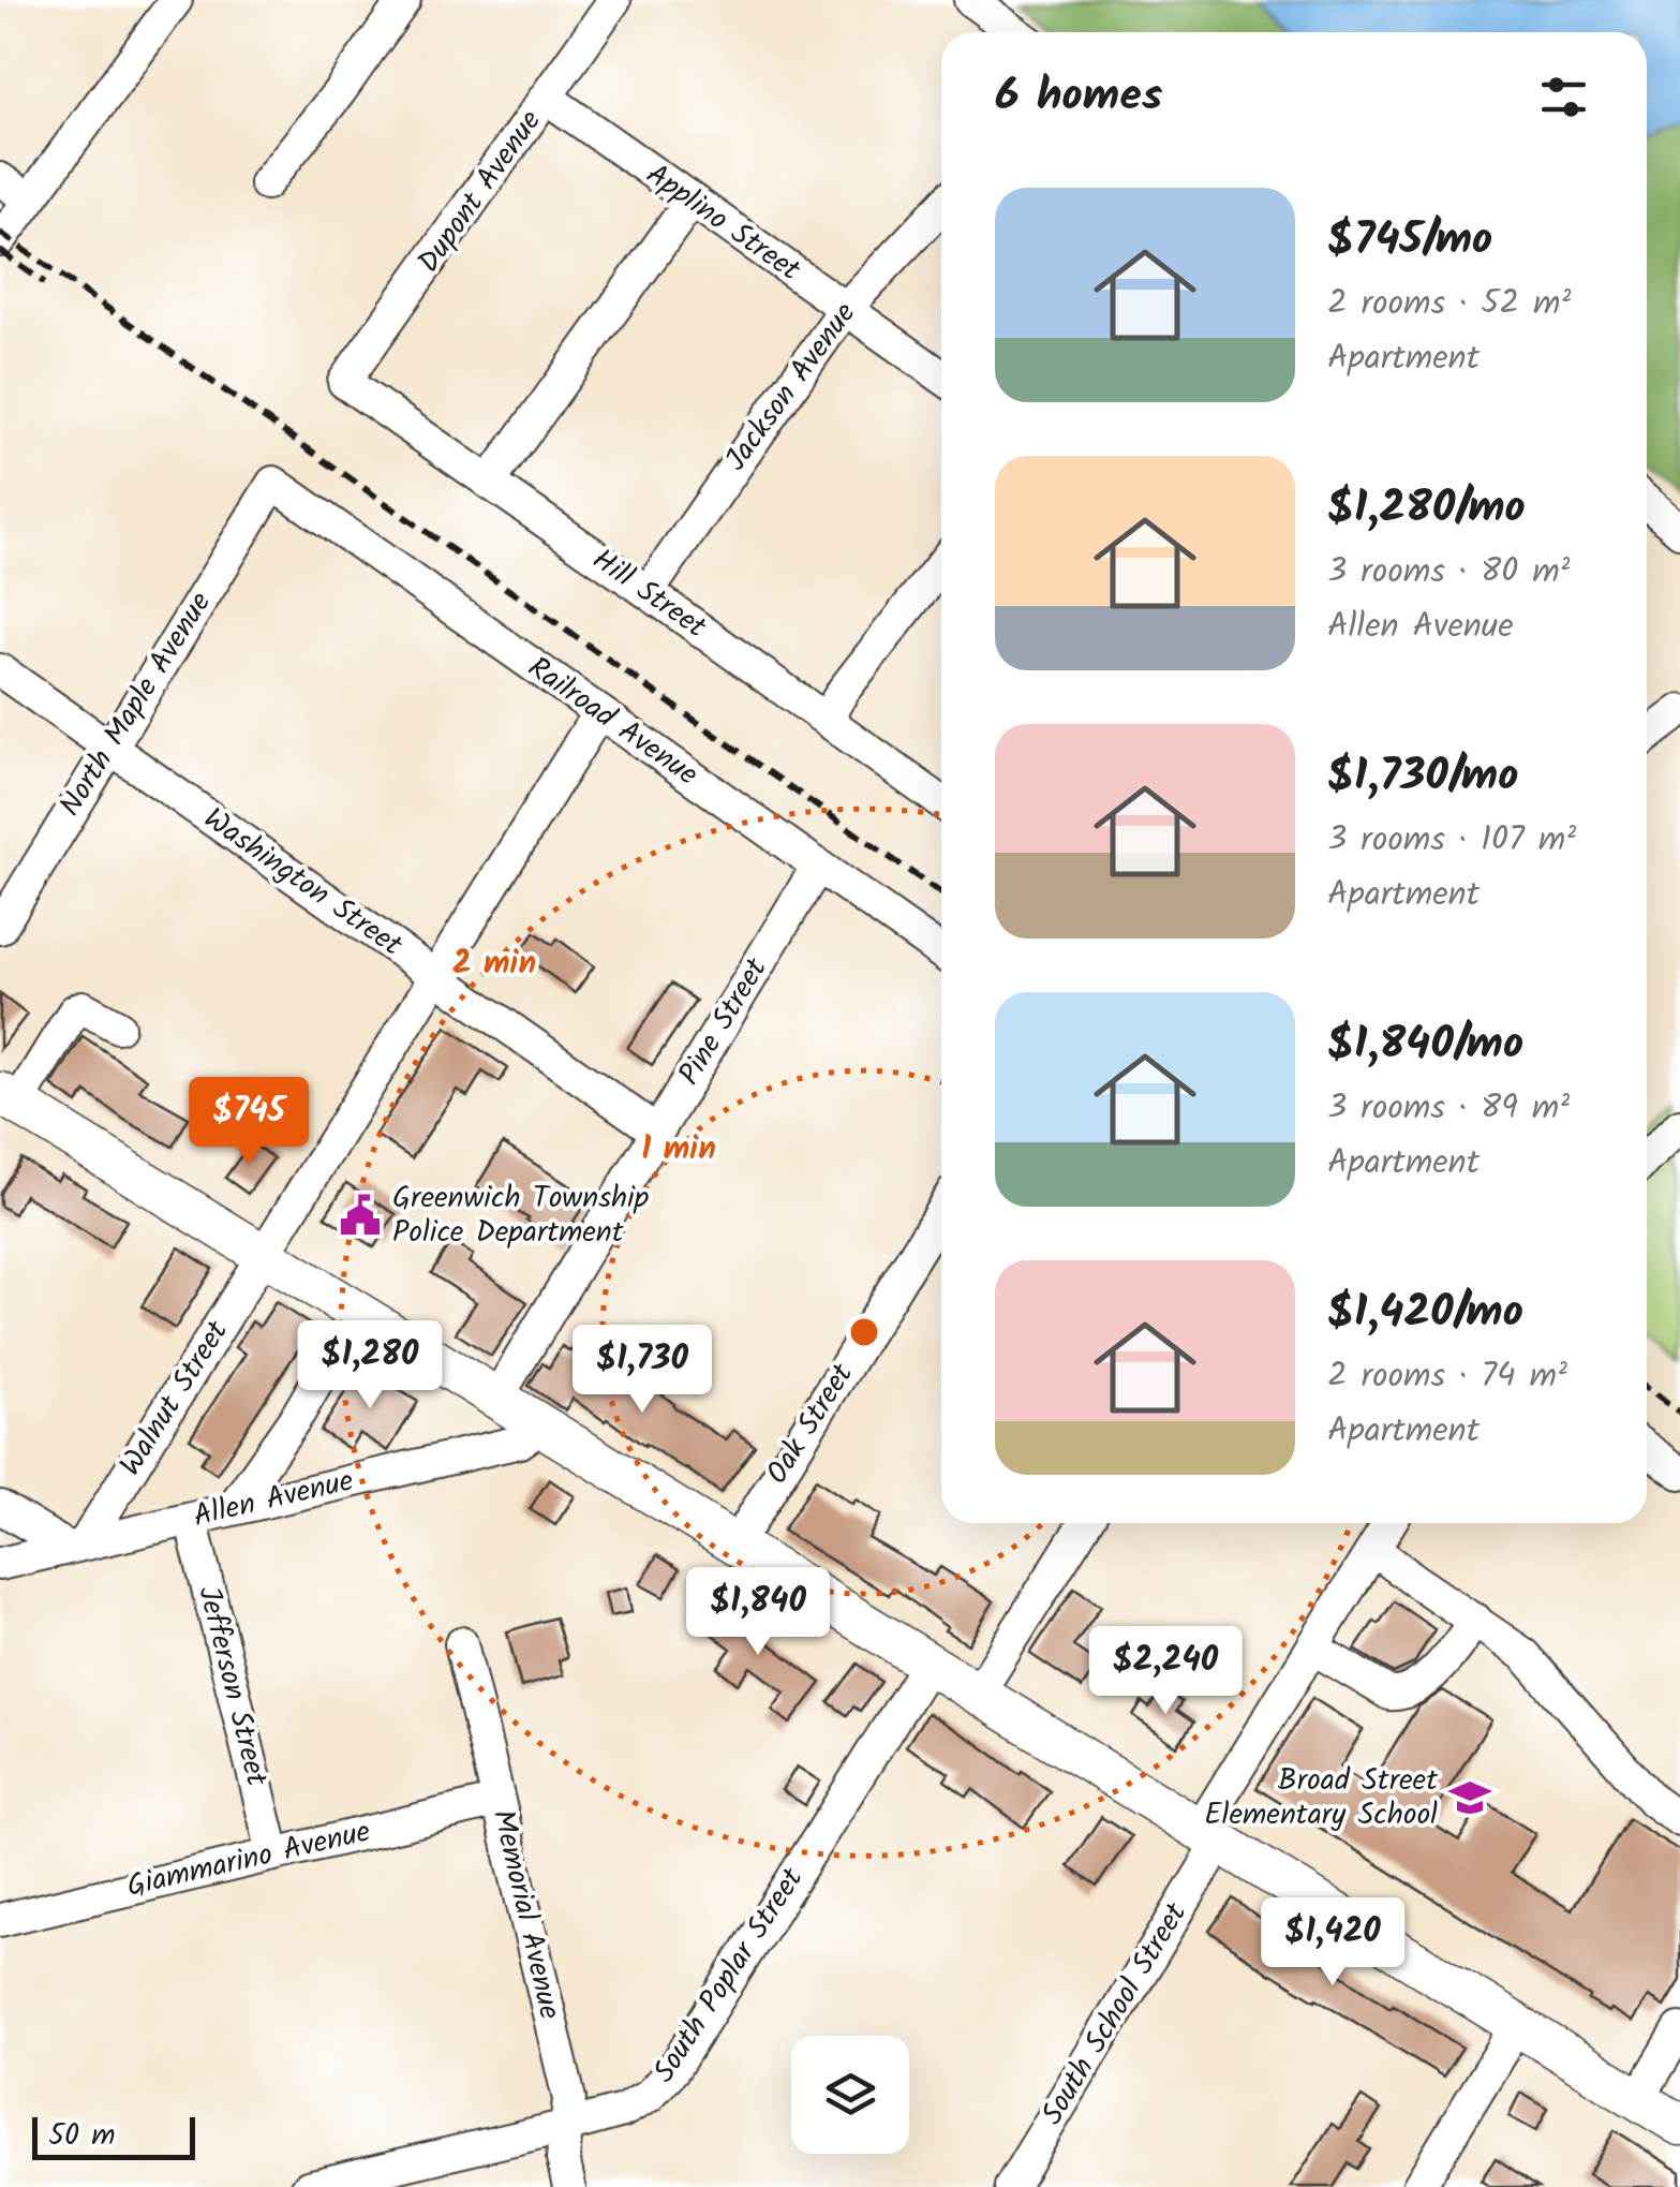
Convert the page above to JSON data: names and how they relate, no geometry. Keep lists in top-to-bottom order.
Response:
{
  "streets": {
    "street": [
      "Dupont Avenue",
      "Applino Street",
      "Jackson Avenue",
      "Hill Street",
      "North Maple Avenue",
      "Railroad Avenue",
      "Washington Street",
      "Pine Street",
      "Walnut Street",
      "Oak Street",
      "Allen Avenue",
      "Jefferson Street",
      "Giammarino Avenue",
      "Memorial Avenue",
      "South Poplar Street",
      "South School Street"
    ]
  },
  "crossings": [
    ["Dupont Avenue", "Applino Street"],
    ["Dupont Avenue", "Hill Street"],
    ["Applino Street", "Jackson Avenue"],
    ["Jackson Avenue", "Hill Street"],
    ["North Maple Avenue", "Railroad Avenue"],
    ["North Maple Avenue", "Washington Street"],
    ["Railroad Avenue", "Pine Street"],
    ["Railroad Avenue", "Walnut Street"],
    ["Washington Street", "Pine Street"],
    ["Washington Street", "Walnut Street"],
    ["Walnut Street", "Allen Avenue"],
    ["Allen Avenue", "Jefferson Street"],
    ["Jefferson Street", "Giammarino Avenue"],
    ["Giammarino Avenue", "Memorial Avenue"],
    ["Memorial Avenue", "South Poplar Street"]
  ],
  "places": {
    "public building": ["Greenwich Township Police Department"],
    "school or university": ["Broad Street Elementary School"]
  },
  "scale_bar": "50 m",
  "page": {
    "heading": "6 homes",
    "list": [
      {
        "name": "$745/mo",
        "note": "2 rooms · 52 m² · Apartment"
      },
      {
        "name": "$1,280/mo",
        "note": "3 rooms · 80 m² · Allen Avenue"
      },
      {
        "name": "$1,730/mo",
        "note": "3 rooms · 107 m² · Apartment"
      },
      {
        "name": "$1,840/mo",
        "note": "3 rooms · 89 m² · Apartment"
      },
      {
        "name": "$1,420/mo",
        "note": "2 rooms · 74 m² · Apartment"
      }
    ],
    "price": [
      "$745",
      "$1,280",
      "$1,730",
      "$1,840",
      "$2,240",
      "$1,420"
    ],
    "scale": "50 m"
  },
  "rings": ["2 min", "1 min"]
}
